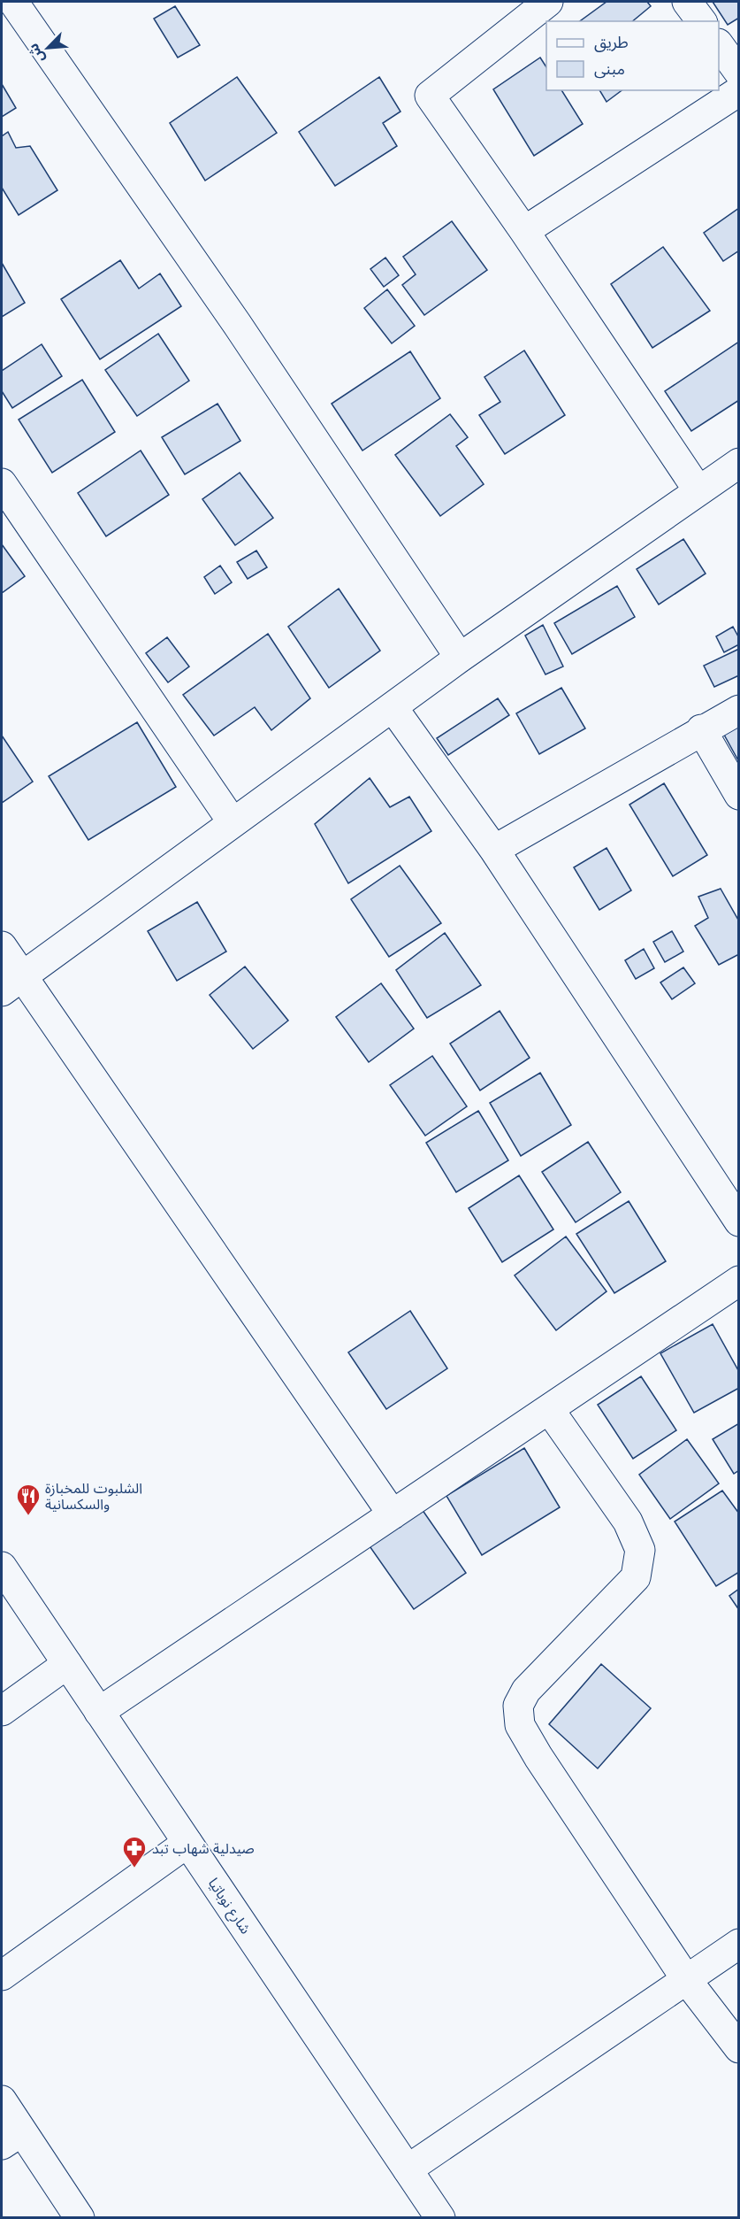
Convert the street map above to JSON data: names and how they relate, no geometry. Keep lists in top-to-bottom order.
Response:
{
  "streets": {
    "street": ["شارع نوباتيا"]
  },
  "places": {
    "restaurant": ["الشلبوت للمخبازة والسكسانية"],
    "pharmacy": ["صيدلية شهاب تبد"]
  },
  "legend": ["طريق", "مبنى"],
  "north": "bottom left"
}
